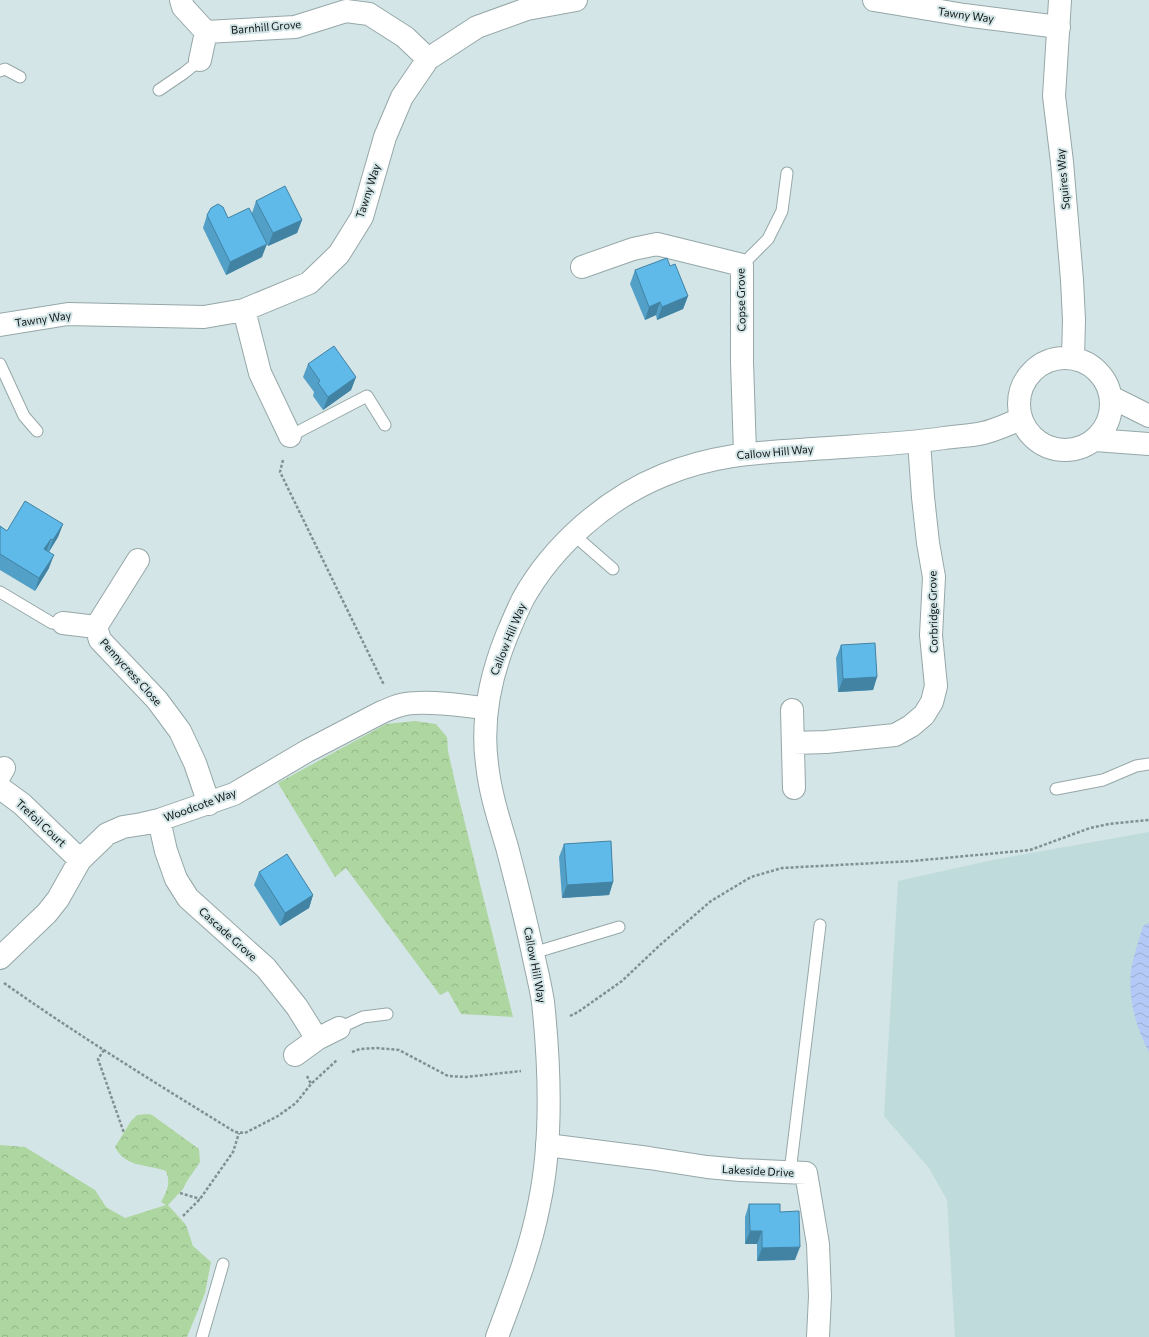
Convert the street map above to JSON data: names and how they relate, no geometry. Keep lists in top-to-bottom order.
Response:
{
  "streets": {
    "street": [
      "Tawny Way",
      "Barnhill Grove",
      "Squires Way",
      "Copse Grove",
      "Callow Hill Way",
      "Corbridge Grove",
      "Pennycress Close",
      "Woodcote Way",
      "Trefoil Court",
      "Cascade Grove",
      "Lakeside Drive"
    ]
  },
  "crossings": [
    ["Tawny Way", "Barnhill Grove"],
    ["Tawny Way", "Squires Way"],
    ["Squires Way", "Callow Hill Way"],
    ["Copse Grove", "Callow Hill Way"],
    ["Callow Hill Way", "Corbridge Grove"],
    ["Callow Hill Way", "Woodcote Way"],
    ["Callow Hill Way", "Lakeside Drive"],
    ["Pennycress Close", "Woodcote Way"],
    ["Woodcote Way", "Trefoil Court"],
    ["Woodcote Way", "Cascade Grove"]
  ]
}
